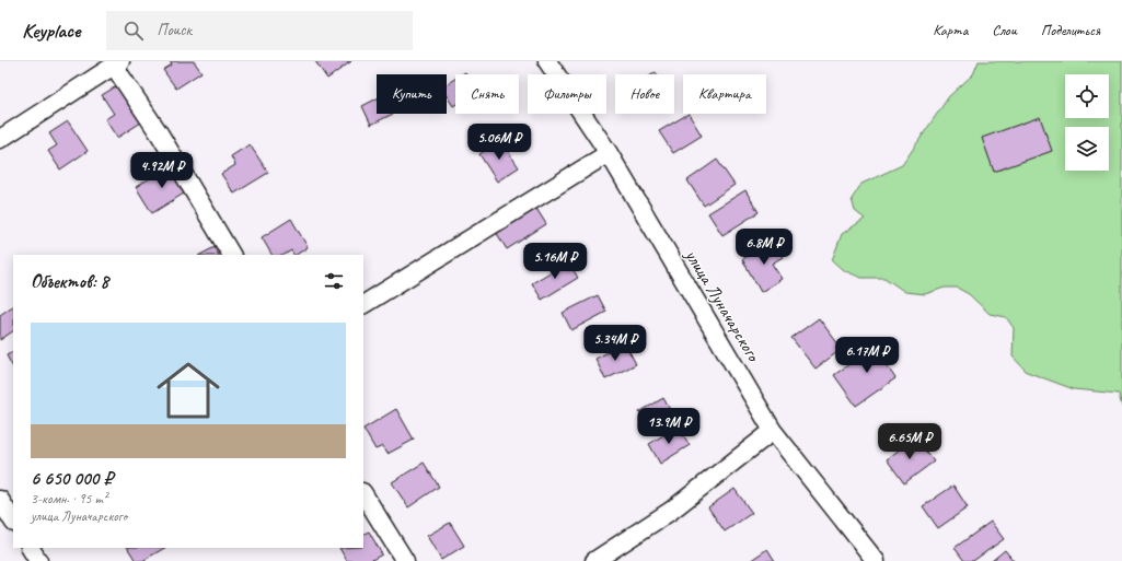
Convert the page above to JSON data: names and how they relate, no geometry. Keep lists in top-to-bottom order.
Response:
{
  "streets": {
    "street": ["улица Луначарского"]
  },
  "page": {
    "header": "Keyplace",
    "search": "Поиск",
    "nav": ["Карта", "Слои", "Поделиться"],
    "chip": [
      "Купить",
      "Снять",
      "Фильтры",
      "Новое",
      "Квартира"
    ],
    "price": [
      "5.06M ₽",
      "4.92M ₽",
      "6.8M ₽",
      "5.16M ₽",
      "5.34M ₽",
      "6.17M ₽",
      "13.9M ₽",
      "6.65M ₽"
    ],
    "heading": "Объектов: 8",
    "list": [
      {
        "name": "6 650 000 ₽",
        "note": "3-комн. · 95 m² · улица Луначарского"
      }
    ]
  }
}
